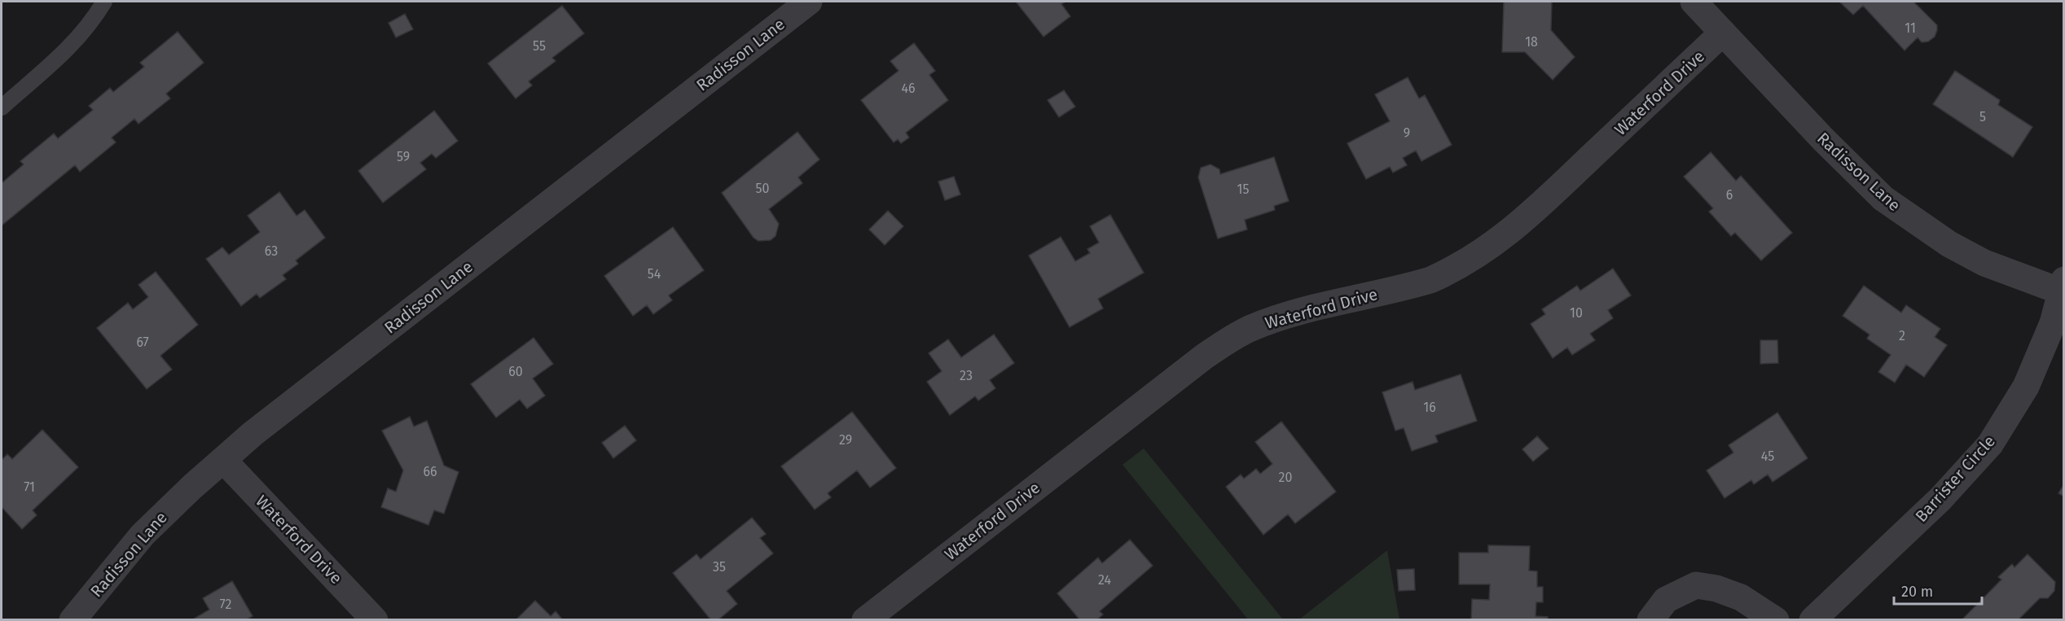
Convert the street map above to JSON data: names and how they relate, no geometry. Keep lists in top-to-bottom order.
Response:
{
  "streets": {
    "street": ["Radisson Lane", "Waterford Drive", "Barrister Circle"]
  },
  "crossings": [
    ["Radisson Lane", "Waterford Drive"],
    ["Radisson Lane", "Barrister Circle"]
  ],
  "house_numbers": [
    "11",
    "18",
    "55",
    "46",
    "5",
    "9",
    "59",
    "50",
    "15",
    "6",
    "63",
    "54",
    "10",
    "2",
    "67",
    "60",
    "23",
    "16",
    "29",
    "45",
    "66",
    "20",
    "71",
    "35",
    "24",
    "72"
  ],
  "scale_bar": "20 m"
}
